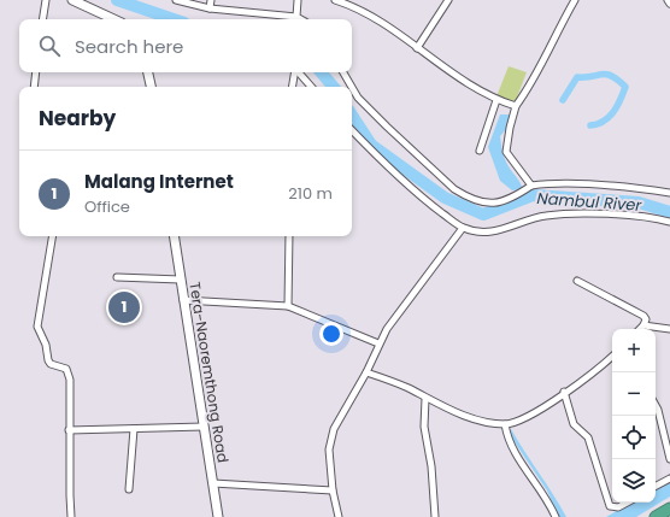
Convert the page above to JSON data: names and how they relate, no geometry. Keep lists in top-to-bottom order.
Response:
{
  "streets": {
    "street": ["Tera-Naoremthong Road"]
  },
  "water": ["Nambul River"],
  "page": {
    "search": "Search here",
    "heading": "Nearby",
    "list": [
      {
        "mark": "1",
        "name": "Malang Internet",
        "note": "Office",
        "value": "210 m"
      }
    ],
    "pins": "1",
    "map_buttons": ["+", "−"]
  }
}
